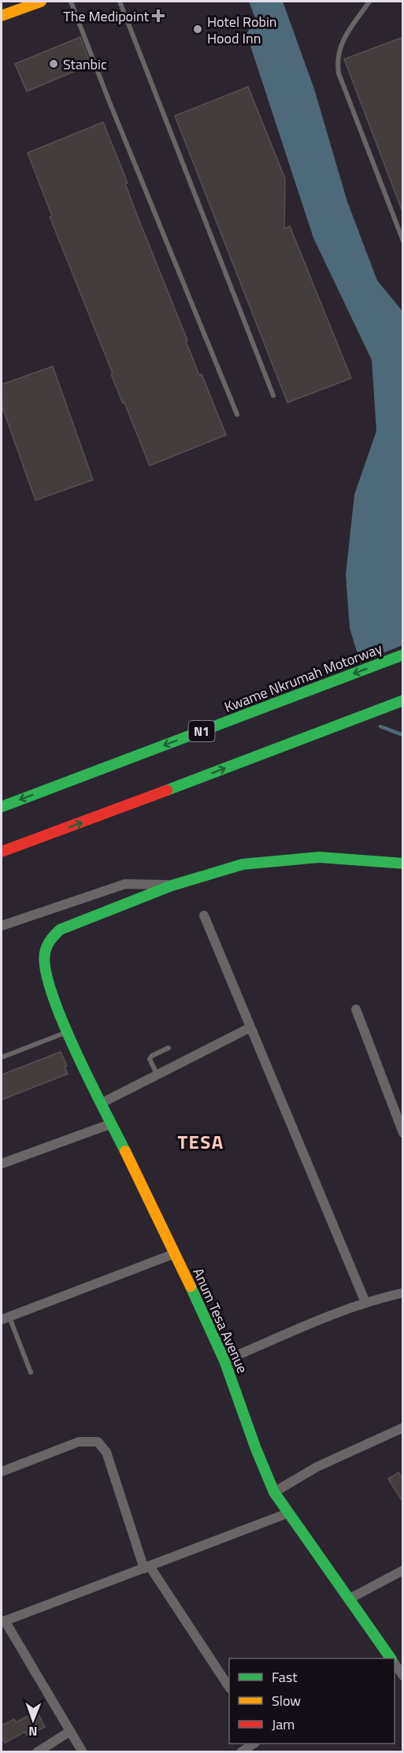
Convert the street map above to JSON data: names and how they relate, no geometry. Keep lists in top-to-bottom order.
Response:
{
  "streets": {
    "main road": ["Kwame Nkrumah Motorway", "N1", "Anum Tesa Avenue"]
  },
  "districts": ["TESA"],
  "places": {
    "health": ["The Medipoint"],
    "other": ["Hotel Robin Hood Inn", "Stanbic"]
  },
  "legend": ["Fast", "Slow", "Jam"],
  "north": "bottom"
}
